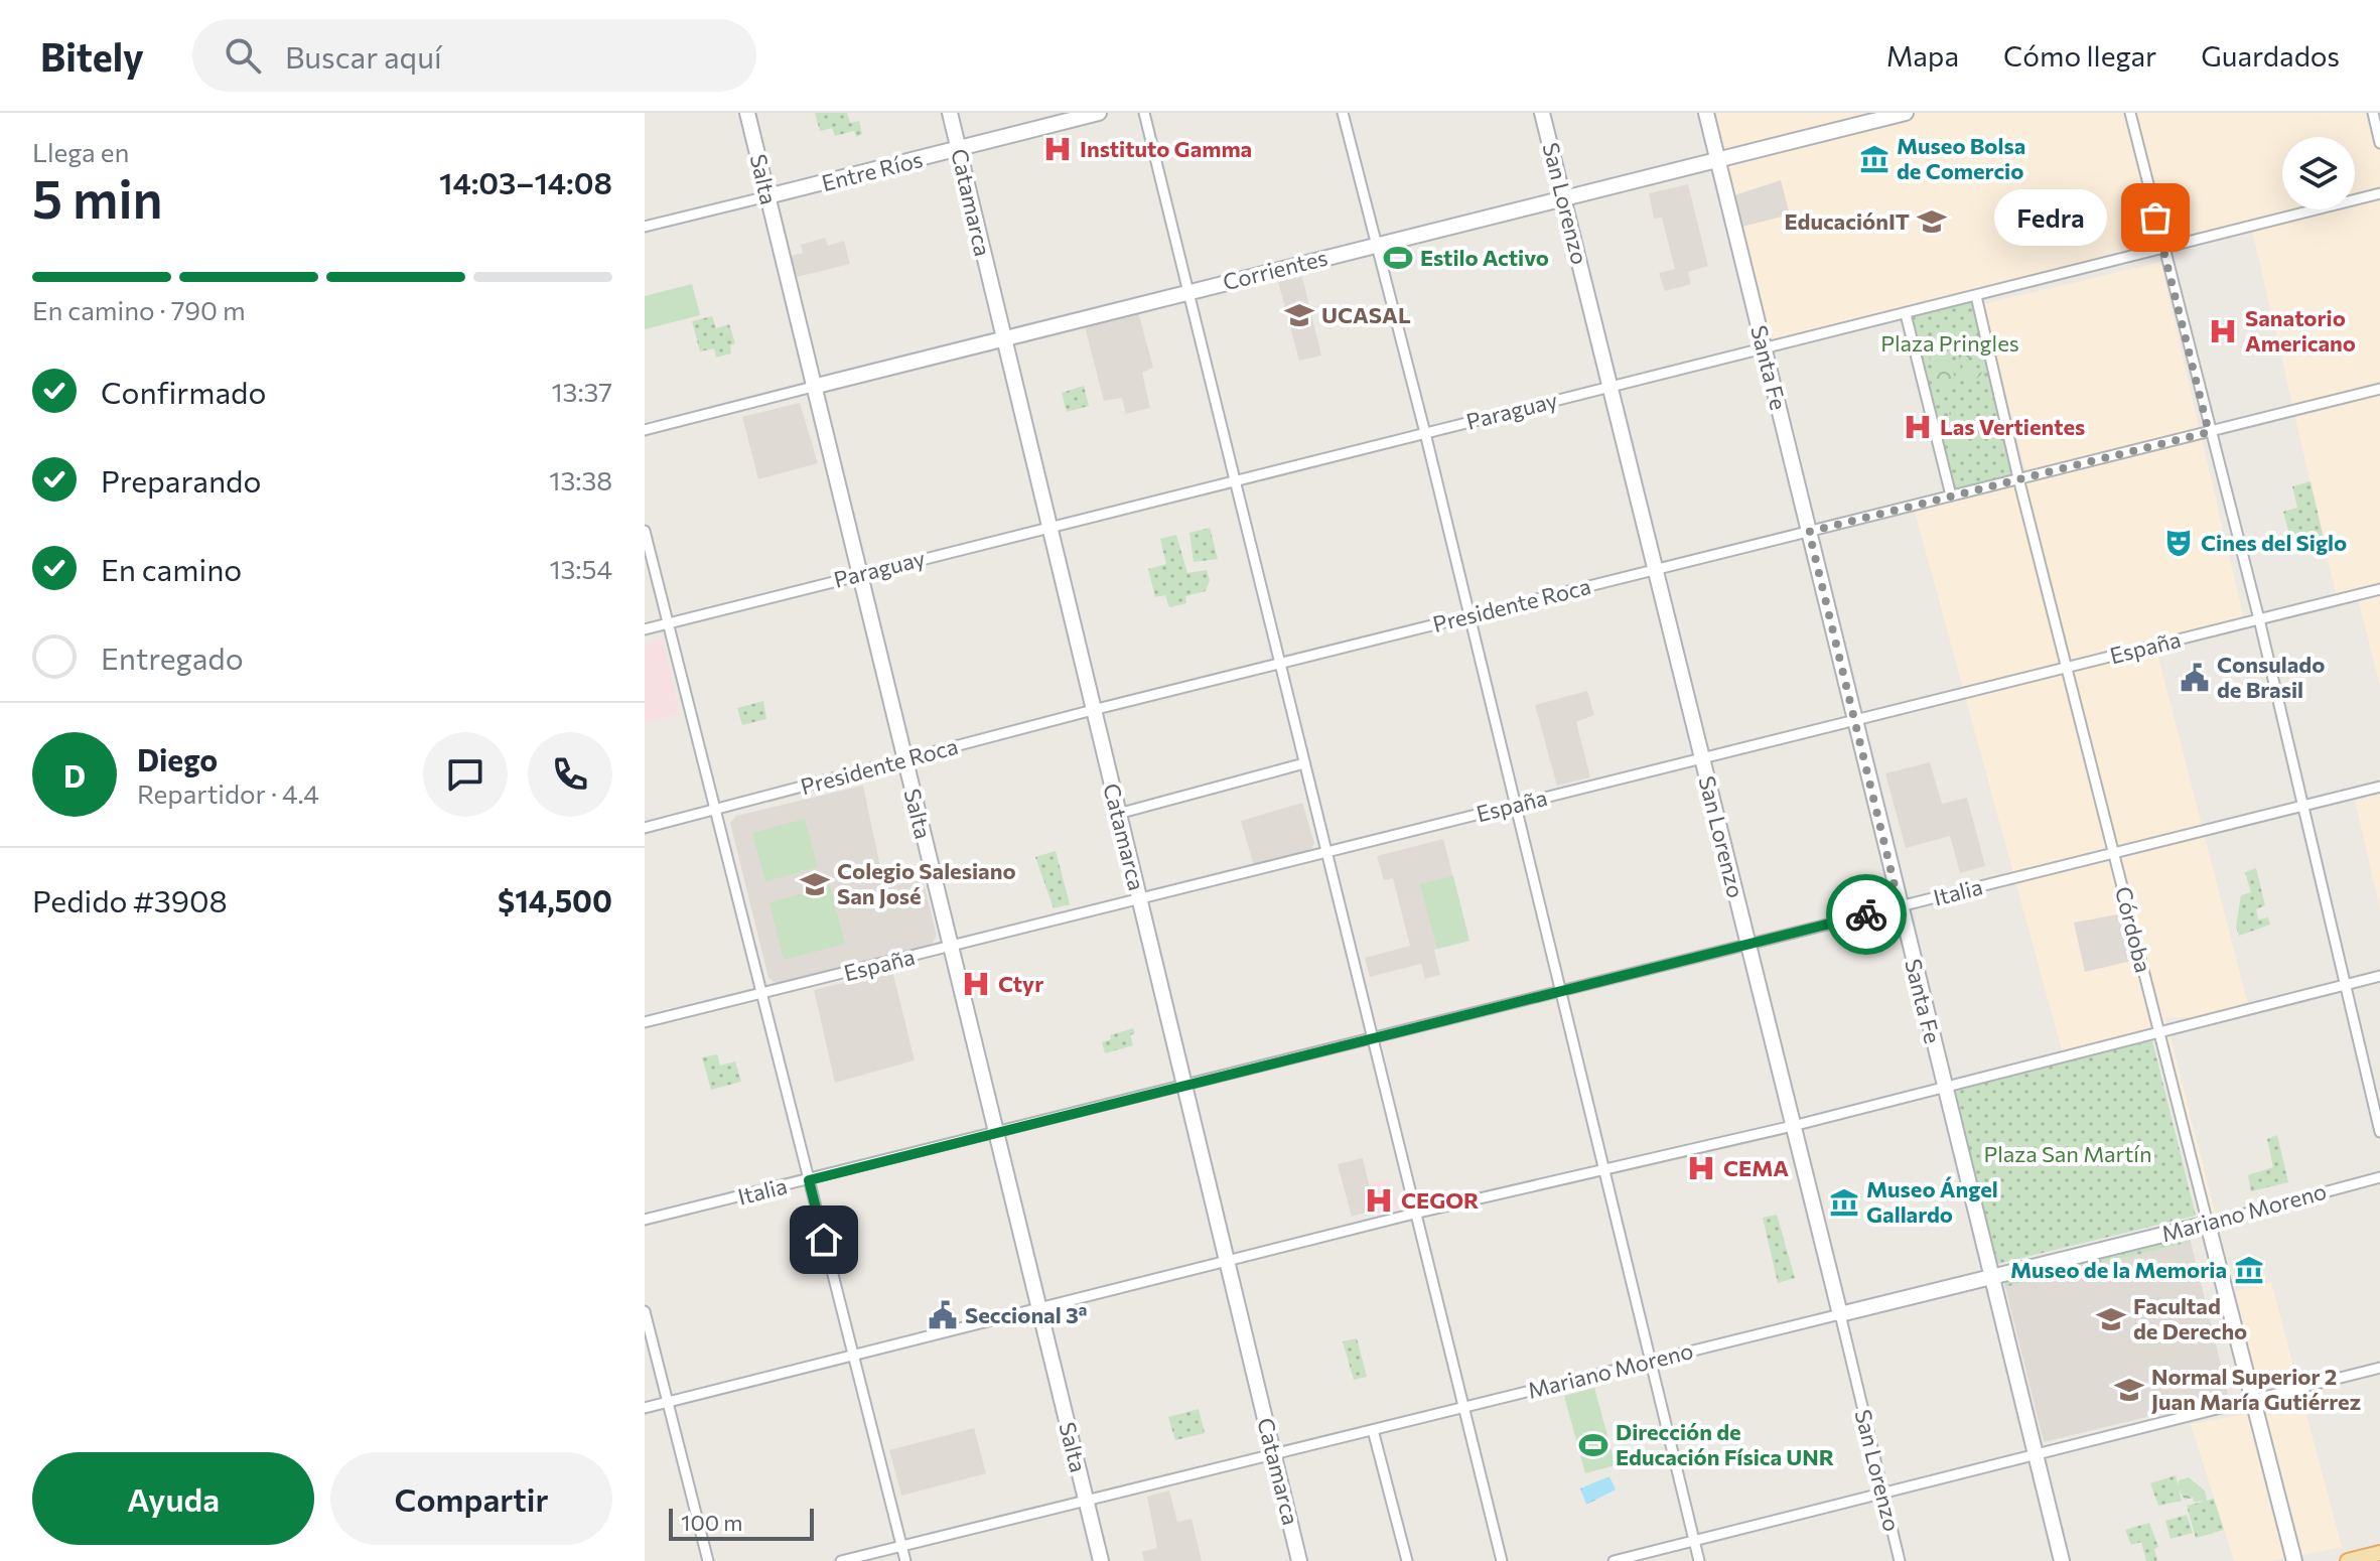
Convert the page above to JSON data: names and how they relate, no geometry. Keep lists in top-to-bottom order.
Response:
{
  "streets": {
    "main road": [
      "Entre Ríos",
      "Salta",
      "Catamarca",
      "San Lorenzo",
      "Corrientes",
      "Santa Fe",
      "Córdoba",
      "Mariano Moreno"
    ],
    "street": [
      "Paraguay",
      "Presidente Roca",
      "España",
      "Italia"
    ]
  },
  "crossings": [
    ["Entre Ríos", "Salta"],
    ["Entre Ríos", "Catamarca"],
    ["Salta", "Corrientes"],
    ["Salta", "Paraguay"],
    ["Salta", "Presidente Roca"],
    ["Salta", "España"],
    ["Salta", "Italia"],
    ["Salta", "Mariano Moreno"],
    ["Catamarca", "Corrientes"],
    ["Catamarca", "Paraguay"],
    ["Catamarca", "Presidente Roca"],
    ["Catamarca", "España"],
    ["Catamarca", "Italia"],
    ["Catamarca", "Mariano Moreno"],
    ["San Lorenzo", "Corrientes"],
    ["San Lorenzo", "Paraguay"],
    ["San Lorenzo", "Presidente Roca"],
    ["San Lorenzo", "España"],
    ["San Lorenzo", "Italia"],
    ["San Lorenzo", "Mariano Moreno"],
    ["Corrientes", "Santa Fe"],
    ["Santa Fe", "Paraguay"],
    ["Santa Fe", "Presidente Roca"],
    ["Santa Fe", "España"],
    ["Santa Fe", "Italia"],
    ["Santa Fe", "Mariano Moreno"],
    ["Paraguay", "Córdoba"],
    ["Presidente Roca", "Córdoba"],
    ["España", "Córdoba"],
    ["Italia", "Córdoba"],
    ["Córdoba", "Mariano Moreno"]
  ],
  "parks": ["Plaza Pringles", "Plaza San Martín"],
  "places": {
    "hospital": [
      "Instituto Gamma",
      "Sanatorio Americano",
      "Las Vertientes",
      "Ctyr",
      "CEMA",
      "CEGOR"
    ],
    "museum": ["Museo Bolsa de Comercio", "Museo Ángel Gallardo", "Museo de la Memoria"],
    "other": ["Fedra"],
    "school or university": [
      "EducaciónIT",
      "UCASAL",
      "Colegio Salesiano San José",
      "Facultad de Derecho",
      "Normal Superior 2 Juan María Gutiérrez"
    ],
    "sports": ["Estilo Activo", "Dirección de Educación Física UNR"],
    "theatre": ["Cines del Siglo"],
    "public building": ["Consulado de Brasil", "Seccional 3ª"]
  },
  "scale_bar": "100 m",
  "page": {
    "header": "Bitely",
    "search": "Buscar aquí",
    "nav": ["Mapa", "Cómo llegar", "Guardados"],
    "heading": ["5 min", "Llega en", "14:03–14:08"],
    "panel": [
      "Diego",
      "Repartidor · 4.4",
      "Pedido #3908",
      "$14,500"
    ],
    "bubble": "Fedra",
    "bar": "En camino · 790 m",
    "list": [
      ["Confirmado", "13:37"],
      ["Preparando", "13:38"],
      ["En camino", "13:54"],
      "Entregado"
    ],
    "round": "D",
    "buttons": ["Ayuda", "Compartir"],
    "scale": "100 m"
  }
}
